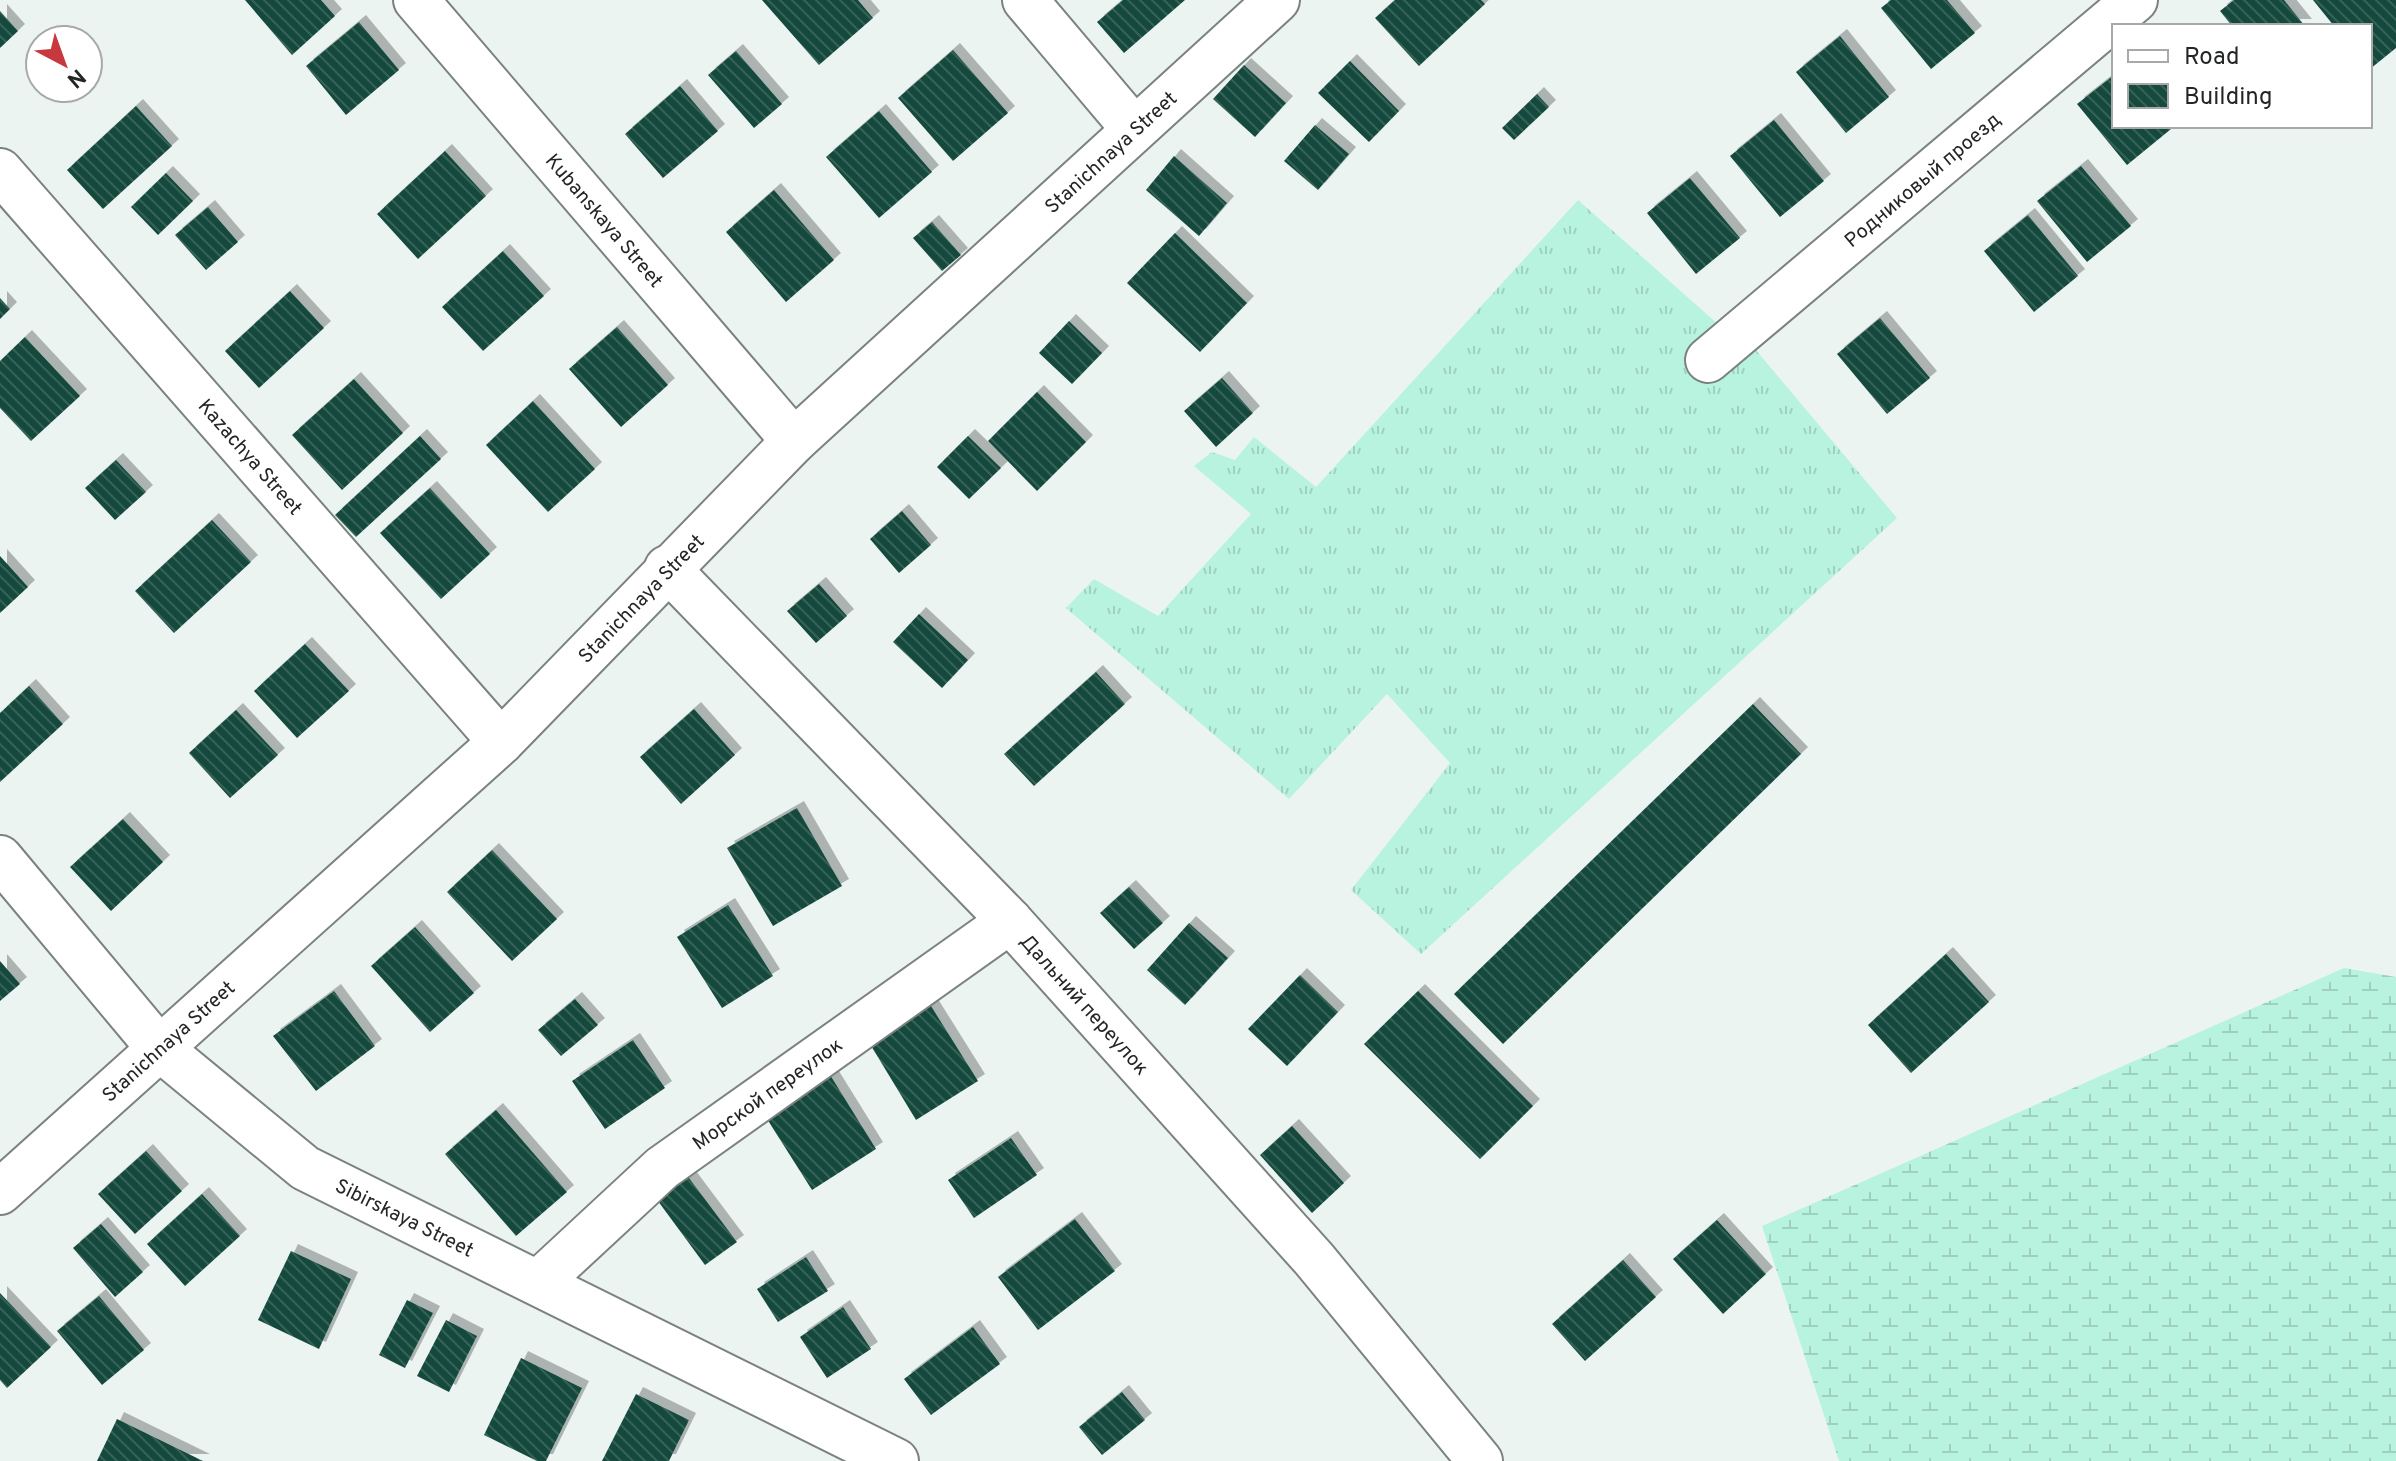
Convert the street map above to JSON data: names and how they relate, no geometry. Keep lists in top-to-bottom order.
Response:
{
  "streets": {
    "street": [
      "Stanichnaya Street",
      "Родниковый проезд",
      "Kubanskaya Street",
      "Kazachya Street",
      "Дальний переулок",
      "Морской переулок",
      "Sibirskaya Street"
    ]
  },
  "crossings": [
    ["Stanichnaya Street", "Kubanskaya Street"],
    ["Stanichnaya Street", "Kazachya Street"],
    ["Stanichnaya Street", "Дальний переулок"],
    ["Stanichnaya Street", "Sibirskaya Street"],
    ["Дальний переулок", "Морской переулок"],
    ["Морской переулок", "Sibirskaya Street"]
  ],
  "legend": ["Road", "Building"],
  "north": "bottom right"
}
